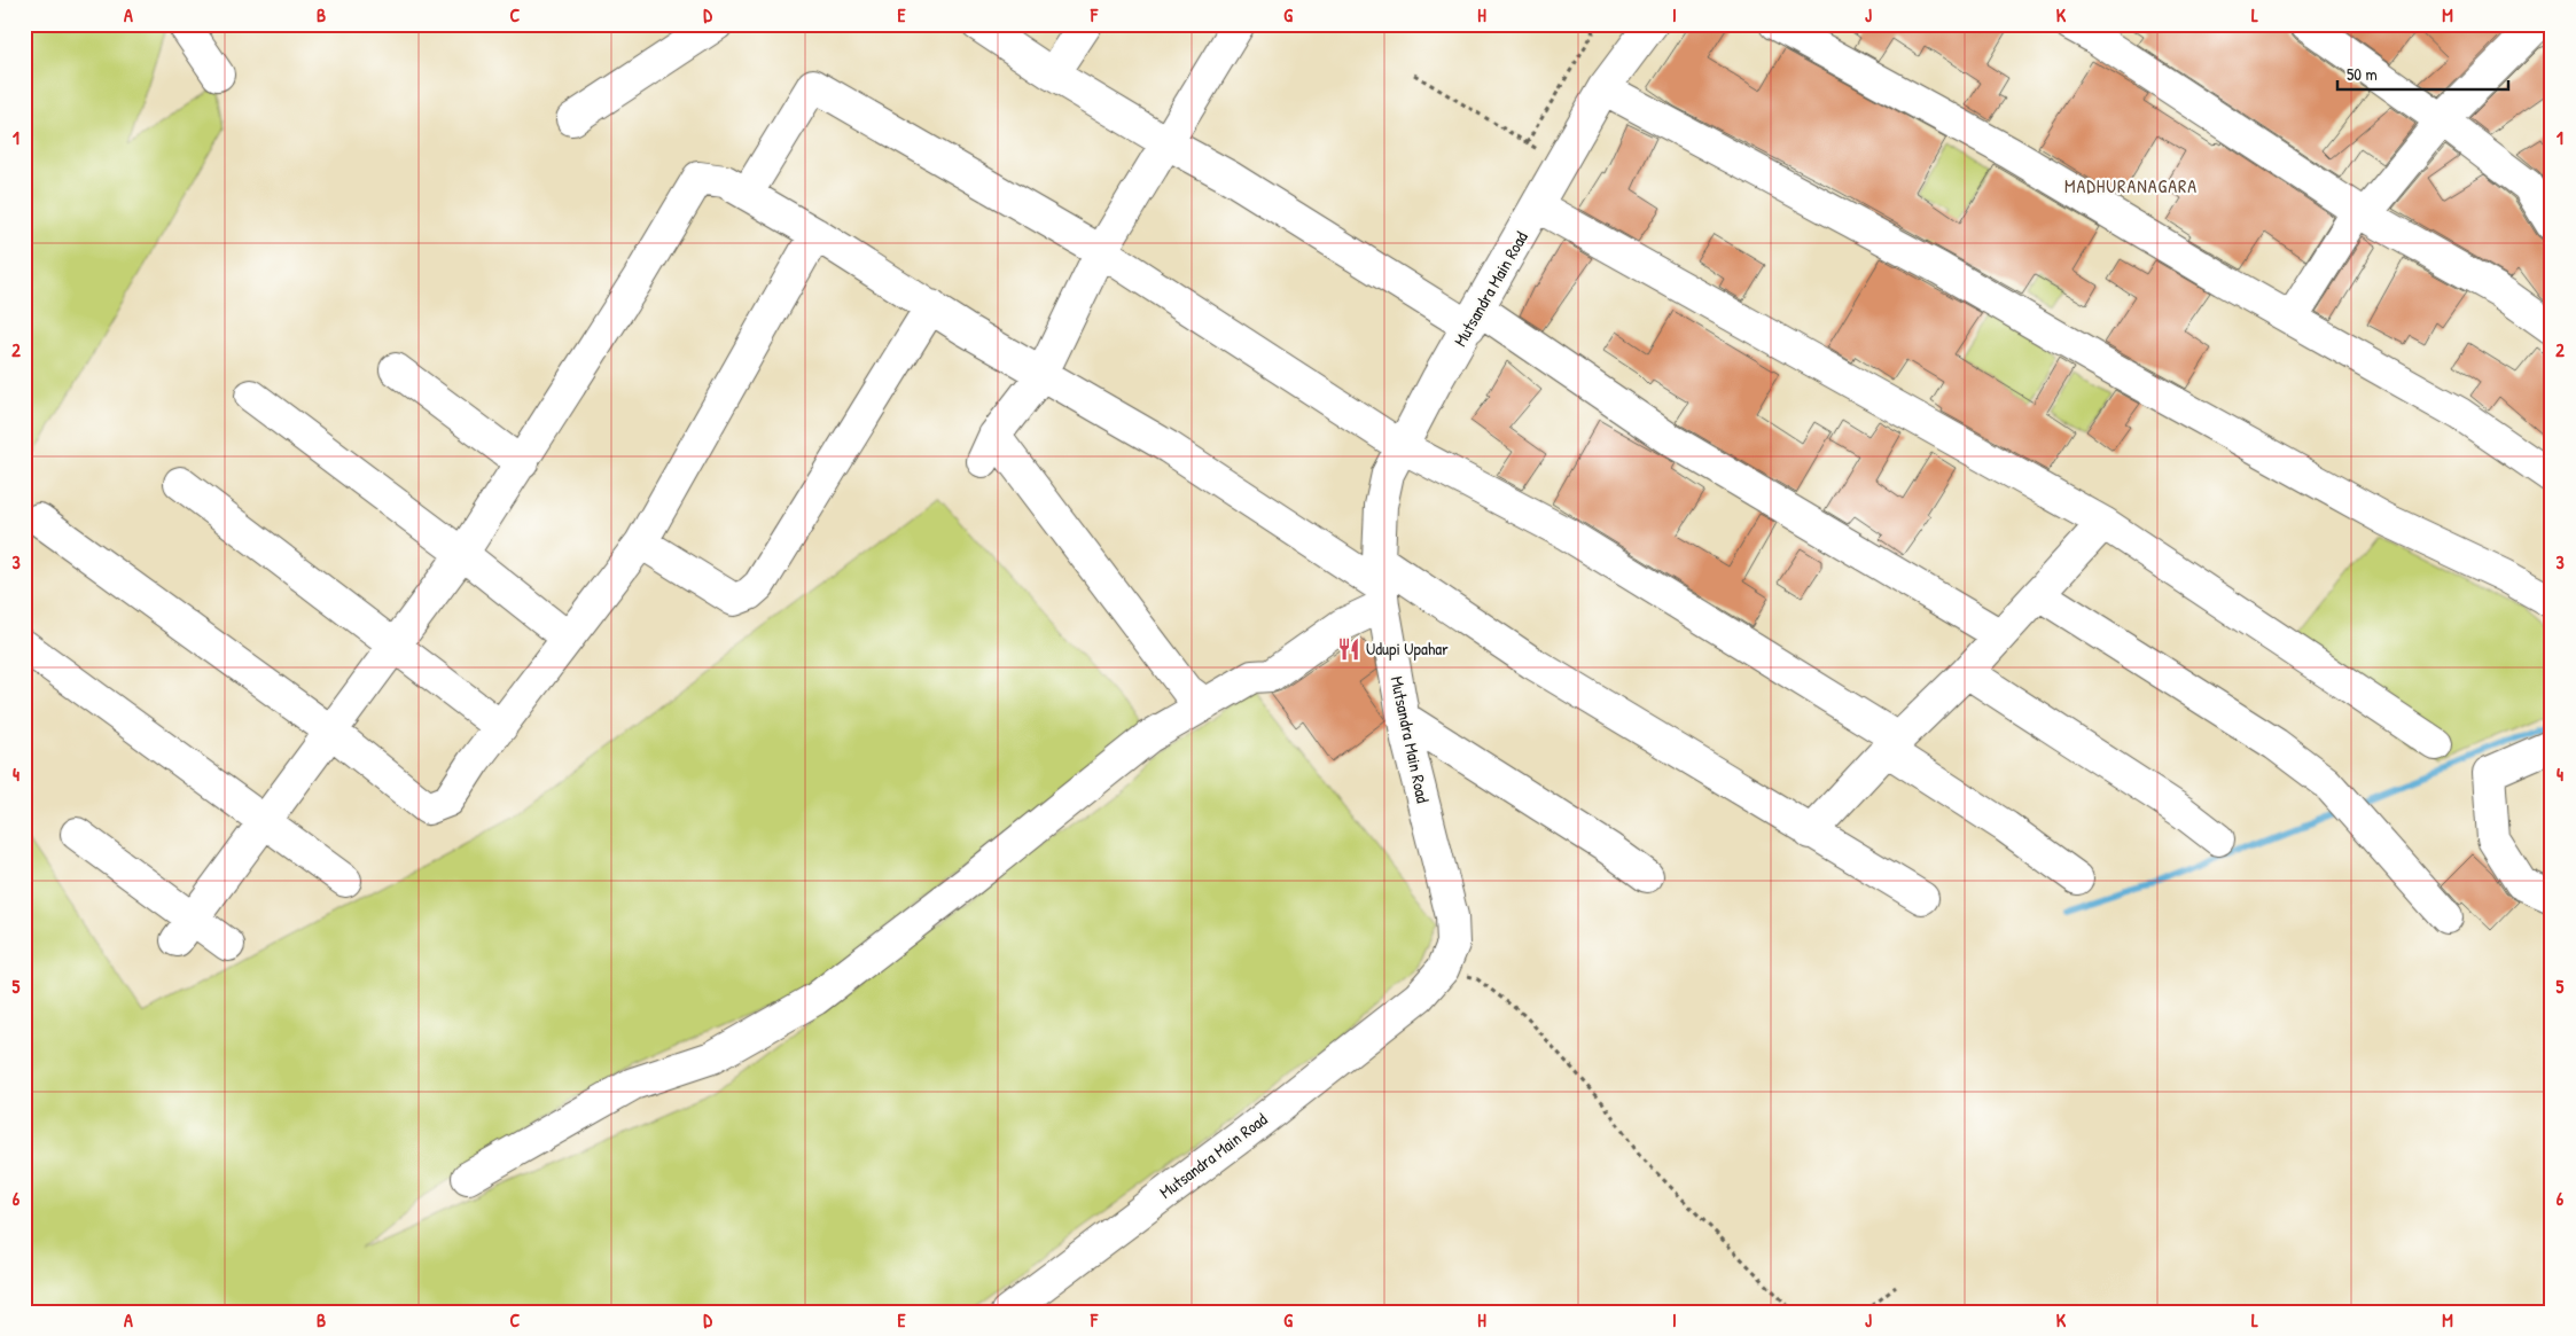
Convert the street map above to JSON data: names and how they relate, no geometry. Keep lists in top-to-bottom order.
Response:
{
  "streets": {
    "street": ["Mutsandra Main Road"]
  },
  "districts": ["MADHURANAGARA"],
  "places": {
    "restaurant": ["Udupi Upahar"]
  },
  "scale_bar": "50 m",
  "grid": {
    "columns": [
      "A",
      "B",
      "C",
      "D",
      "E",
      "F",
      "G",
      "H",
      "I",
      "J",
      "K",
      "L",
      "M"
    ],
    "rows": [
      "1",
      "2",
      "3",
      "4",
      "5",
      "6"
    ]
  }
}
